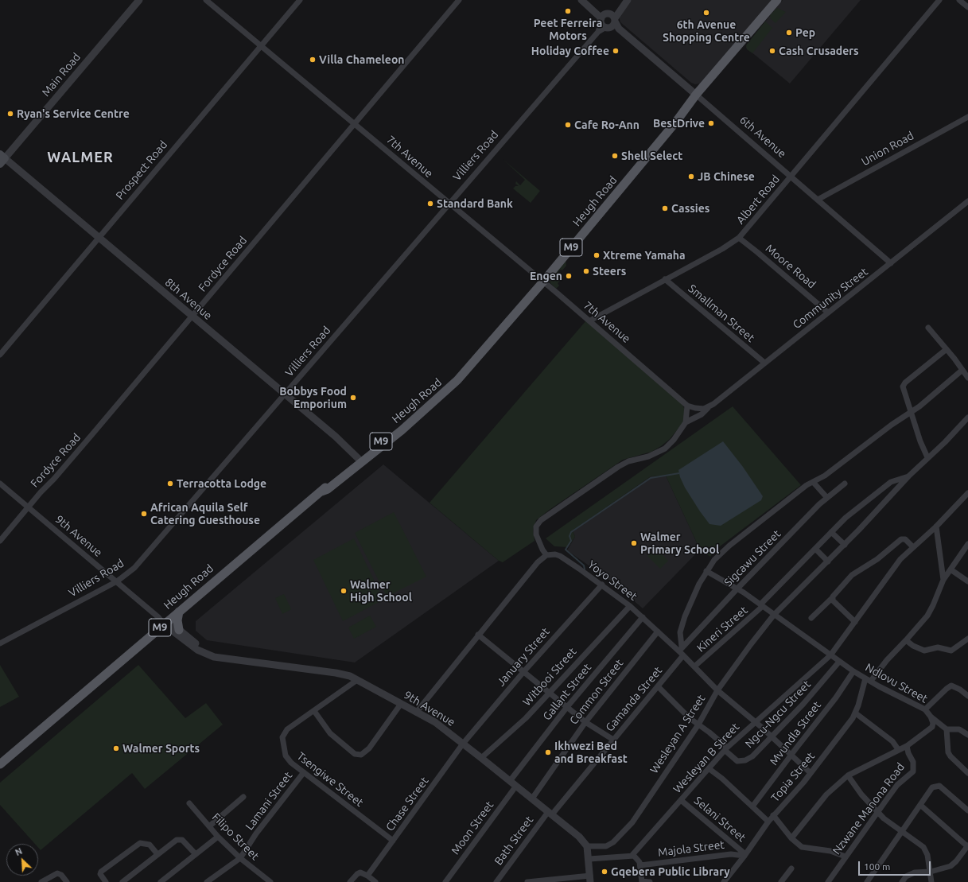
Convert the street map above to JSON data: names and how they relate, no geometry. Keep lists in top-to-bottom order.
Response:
{
  "streets": {
    "main road": ["Heugh Road", "M9"],
    "street": [
      "Main Road",
      "6th Avenue",
      "Union Road",
      "Villiers Road",
      "7th Avenue",
      "Prospect Road",
      "Albert Road",
      "Fordyce Road",
      "Moore Road",
      "Community Street",
      "8th Avenue",
      "Smallman Street",
      "9th Avenue",
      "Sigcawu Street",
      "Yoyo Street",
      "Kineri Street",
      "January Street",
      "Witbooi Street",
      "Ndlovu Street",
      "Gallant Street",
      "Common Street",
      "Gamanda Street",
      "Ngcu-Ngcu Street",
      "Mvundla Street",
      "Wesleyan A Street",
      "Wesleyan B Street",
      "Topia Street",
      "Tsengiwe Street",
      "Lamani Street",
      "Chase Street",
      "Nzwane Manona Road",
      "Selani Street",
      "Moon Street",
      "Filipo Street",
      "Bath Street",
      "Majola Street"
    ]
  },
  "crossings": [
    ["Main Road", "8th Avenue"],
    ["6th Avenue", "Union Road"],
    ["6th Avenue", "Villiers Road"],
    ["6th Avenue", "Albert Road"],
    ["6th Avenue", "Heugh Road"],
    ["6th Avenue", "Community Street"],
    ["Villiers Road", "7th Avenue"],
    ["Villiers Road", "8th Avenue"],
    ["Villiers Road", "9th Avenue"],
    ["7th Avenue", "Prospect Road"],
    ["7th Avenue", "Albert Road"],
    ["7th Avenue", "Heugh Road"],
    ["7th Avenue", "Fordyce Road"],
    ["7th Avenue", "Community Street"],
    ["Prospect Road", "8th Avenue"],
    ["Albert Road", "Moore Road"],
    ["Albert Road", "Smallman Street"],
    ["Heugh Road", "8th Avenue"],
    ["Heugh Road", "9th Avenue"],
    ["Fordyce Road", "8th Avenue"],
    ["Fordyce Road", "9th Avenue"],
    ["Moore Road", "Community Street"],
    ["Community Street", "Smallman Street"],
    ["9th Avenue", "January Street"],
    ["9th Avenue", "Witbooi Street"],
    ["9th Avenue", "Gallant Street"],
    ["9th Avenue", "Common Street"],
    ["9th Avenue", "Gamanda Street"],
    ["9th Avenue", "Wesleyan A Street"],
    ["9th Avenue", "Tsengiwe Street"],
    ["9th Avenue", "Chase Street"],
    ["9th Avenue", "Moon Street"],
    ["9th Avenue", "Bath Street"],
    ["Sigcawu Street", "Ndlovu Street"],
    ["Yoyo Street", "Kineri Street"],
    ["Yoyo Street", "January Street"],
    ["Yoyo Street", "Witbooi Street"],
    ["Yoyo Street", "Gallant Street"],
    ["Yoyo Street", "Common Street"],
    ["Yoyo Street", "Gamanda Street"],
    ["Yoyo Street", "Ngcu-Ngcu Street"],
    ["Yoyo Street", "Mvundla Street"],
    ["Yoyo Street", "Wesleyan A Street"],
    ["Yoyo Street", "Wesleyan B Street"],
    ["Yoyo Street", "Topia Street"],
    ["Kineri Street", "Ndlovu Street"],
    ["Kineri Street", "Wesleyan A Street"],
    ["January Street", "Chase Street"],
    ["Ndlovu Street", "Ngcu-Ngcu Street"],
    ["Ndlovu Street", "Mvundla Street"],
    ["Ndlovu Street", "Wesleyan A Street"],
    ["Ndlovu Street", "Wesleyan B Street"],
    ["Ndlovu Street", "Topia Street"],
    ["Ndlovu Street", "Nzwane Manona Road"],
    ["Gamanda Street", "Ngcu-Ngcu Street"],
    ["Gamanda Street", "Bath Street"],
    ["Ngcu-Ngcu Street", "Wesleyan A Street"],
    ["Ngcu-Ngcu Street", "Wesleyan B Street"],
    ["Wesleyan B Street", "Selani Street"],
    ["Topia Street", "Selani Street"],
    ["Topia Street", "Majola Street"],
    ["Tsengiwe Street", "Lamani Street"],
    ["Tsengiwe Street", "Chase Street"],
    ["Lamani Street", "Filipo Street"],
    ["Selani Street", "Majola Street"]
  ],
  "districts": ["WALMER"],
  "places": [
    "Peet Ferreira Motors",
    "6th Avenue Shopping Centre",
    "Pep",
    "Holiday Coffee",
    "Cash Crusaders",
    "Villa Chameleon",
    "Ryan's Service Centre",
    "BestDrive",
    "Cafe Ro-Ann",
    "Shell Select",
    "JB Chinese",
    "Standard Bank",
    "Cassies",
    "Xtreme Yamaha",
    "Steers",
    "Engen",
    "Bobbys Food Emporium",
    "Terracotta Lodge",
    "African Aquila Self Catering Guesthouse",
    "Walmer Primary School",
    "Walmer High School",
    "Walmer Sports",
    "Ikhwezi Bed and Breakfast",
    "Gqebera Public Library"
  ],
  "scale_bar": "100 m",
  "north": "top left"
}
